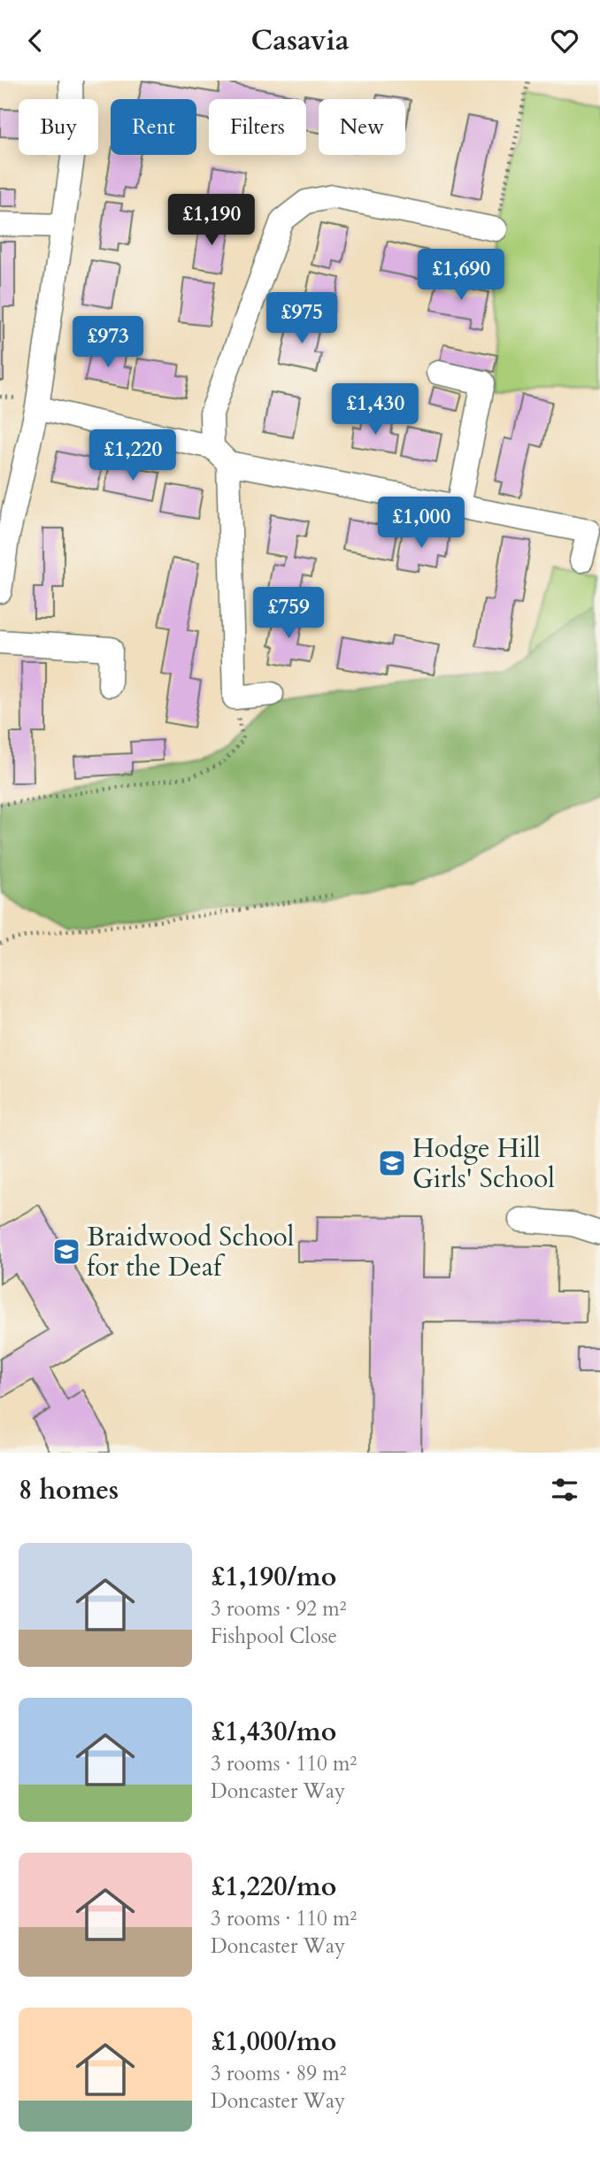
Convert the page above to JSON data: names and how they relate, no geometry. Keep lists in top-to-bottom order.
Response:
{
  "places": {
    "school or university": ["Hodge Hill Girls' School", "Braidwood School for the Deaf"]
  },
  "page": {
    "header": "Casavia",
    "chip": [
      "Buy",
      "Rent",
      "Filters",
      "New"
    ],
    "price": [
      "£1,190",
      "£1,690",
      "£975",
      "£973",
      "£1,430",
      "£1,220",
      "£1,000",
      "£759"
    ],
    "heading": "8 homes",
    "list": [
      {
        "name": "£1,190/mo",
        "note": "3 rooms · 92 m² · Fishpool Close"
      },
      {
        "name": "£1,430/mo",
        "note": "3 rooms · 110 m² · Doncaster Way"
      },
      {
        "name": "£1,220/mo",
        "note": "3 rooms · 110 m² · Doncaster Way"
      },
      {
        "name": "£1,000/mo",
        "note": "3 rooms · 89 m² · Doncaster Way"
      }
    ]
  }
}
